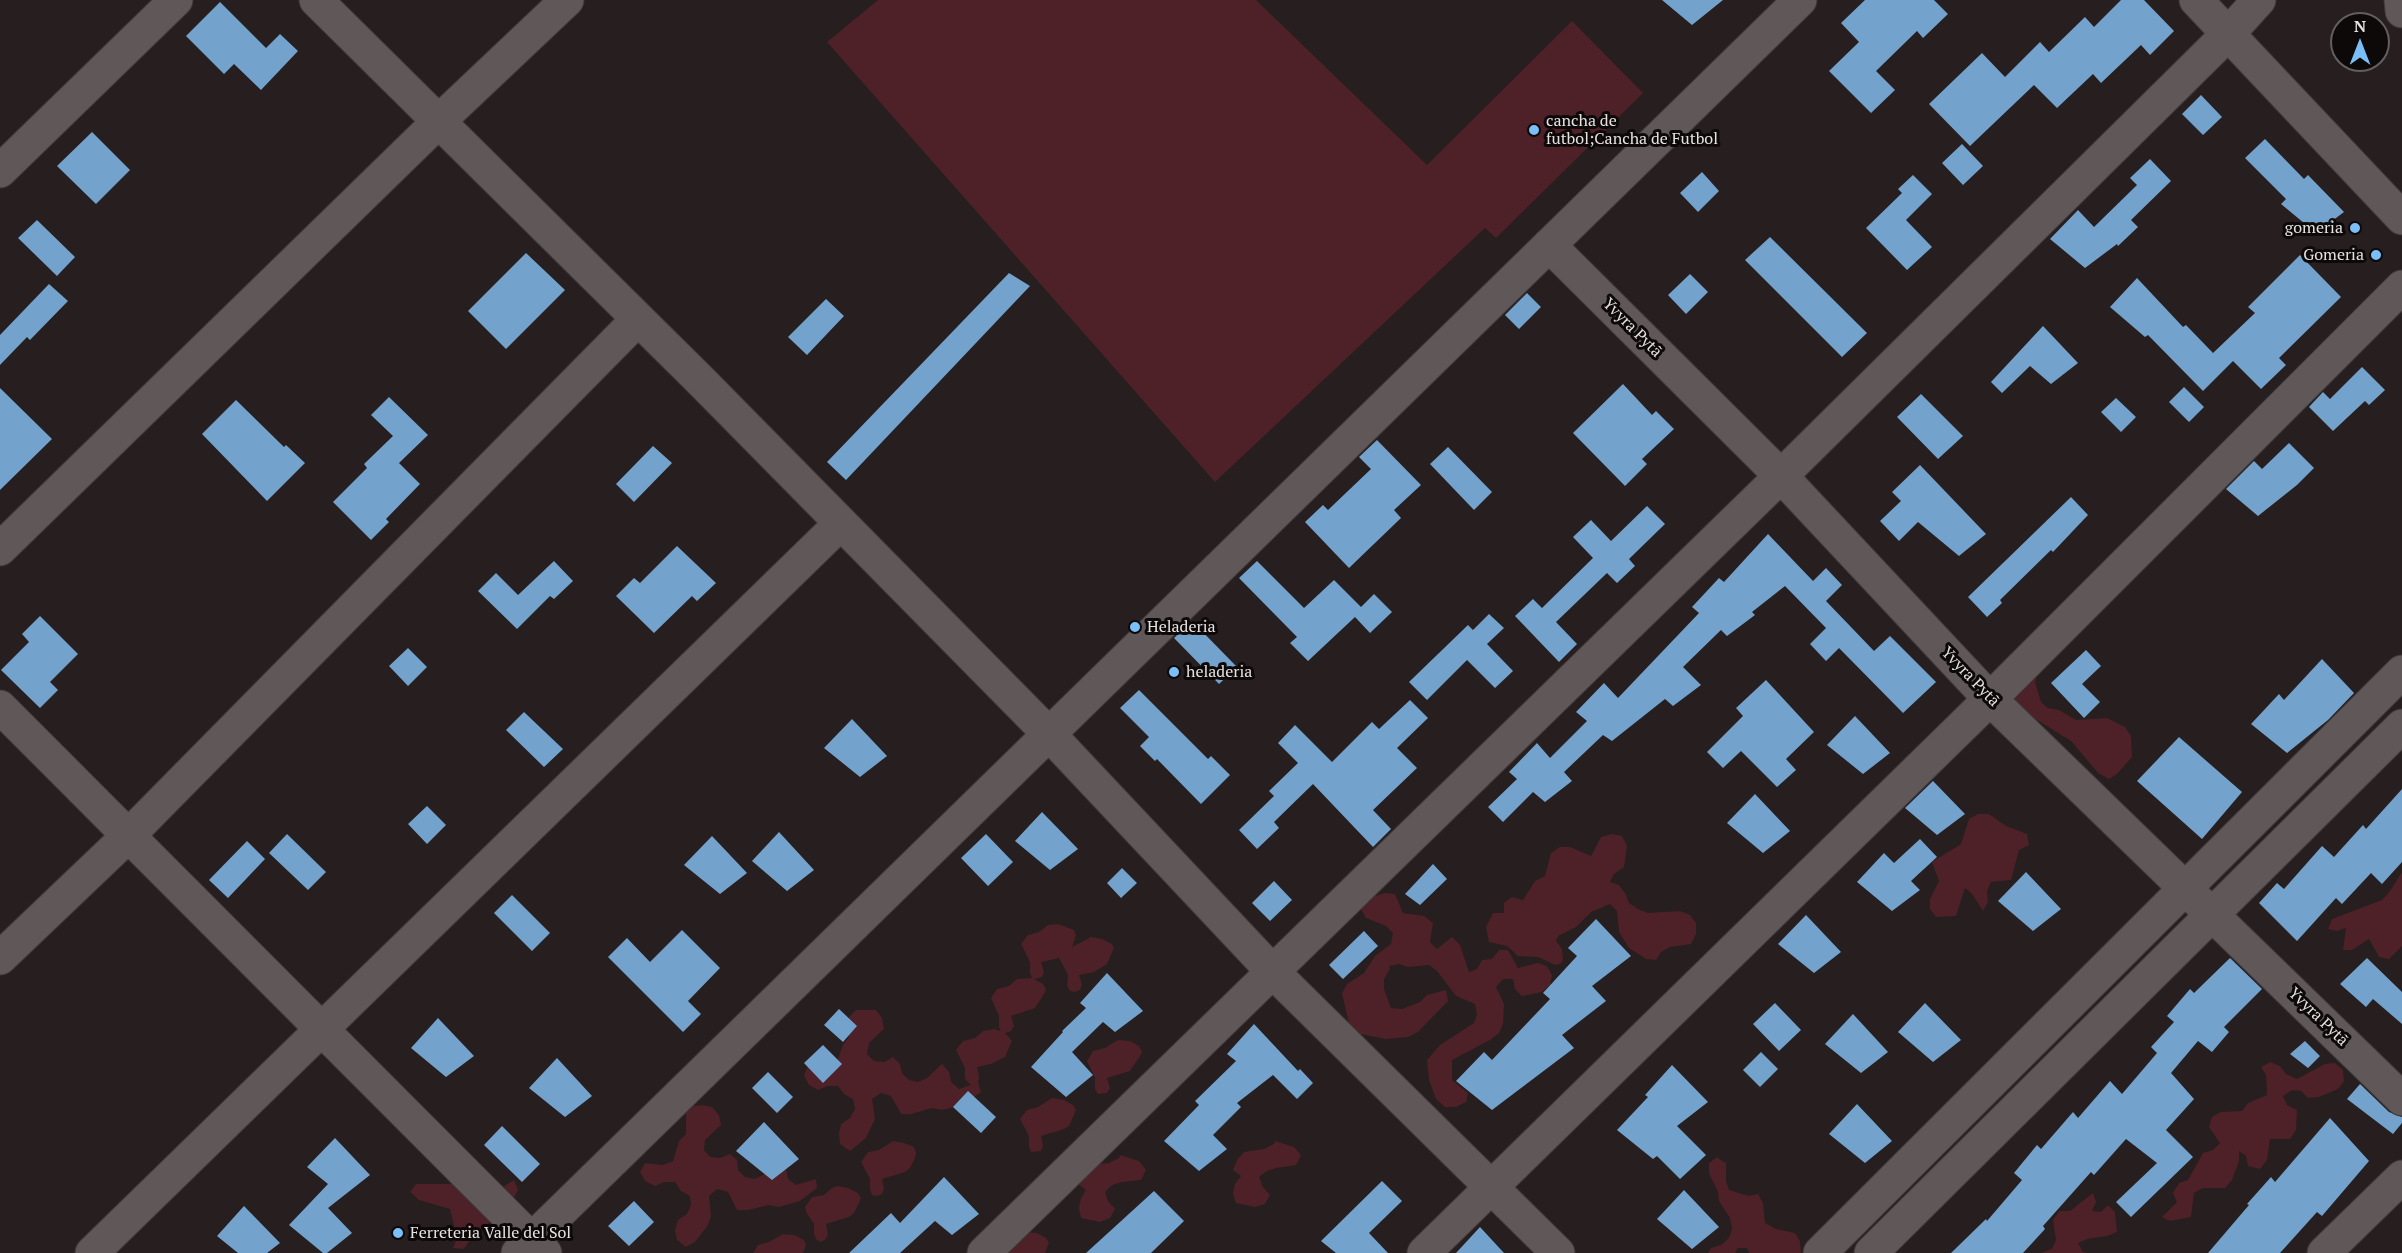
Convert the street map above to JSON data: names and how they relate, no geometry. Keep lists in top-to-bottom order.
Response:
{
  "streets": {
    "street": ["Yvyra Pytã"]
  },
  "places": [
    "cancha de futbol;Cancha de Futbol",
    "gomeria",
    "Gomeria",
    "Heladeria",
    "heladeria",
    "Ferreteria Valle del Sol"
  ],
  "north": "top"
}
